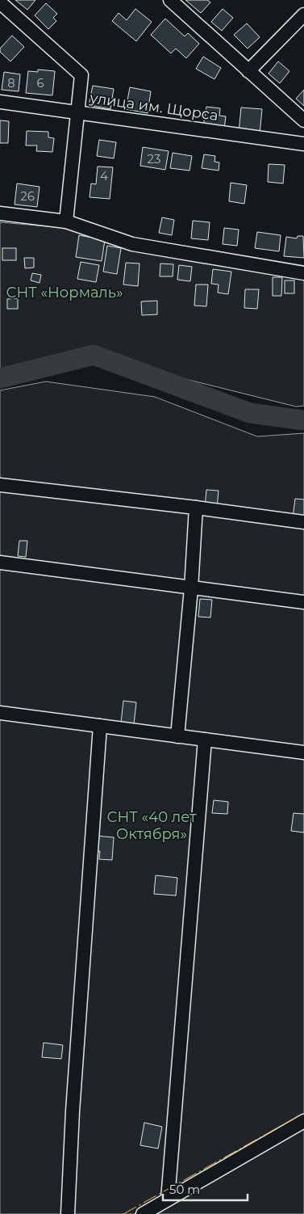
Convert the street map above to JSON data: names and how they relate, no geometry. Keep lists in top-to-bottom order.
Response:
{
  "streets": {
    "street": ["улица им. Щорса"]
  },
  "parks": ["СНТ «Нормаль»", "СНТ «40 лет Октября»"],
  "house_numbers": [
    "8",
    "6",
    "23",
    "4",
    "26"
  ],
  "scale_bar": "50 m"
}
